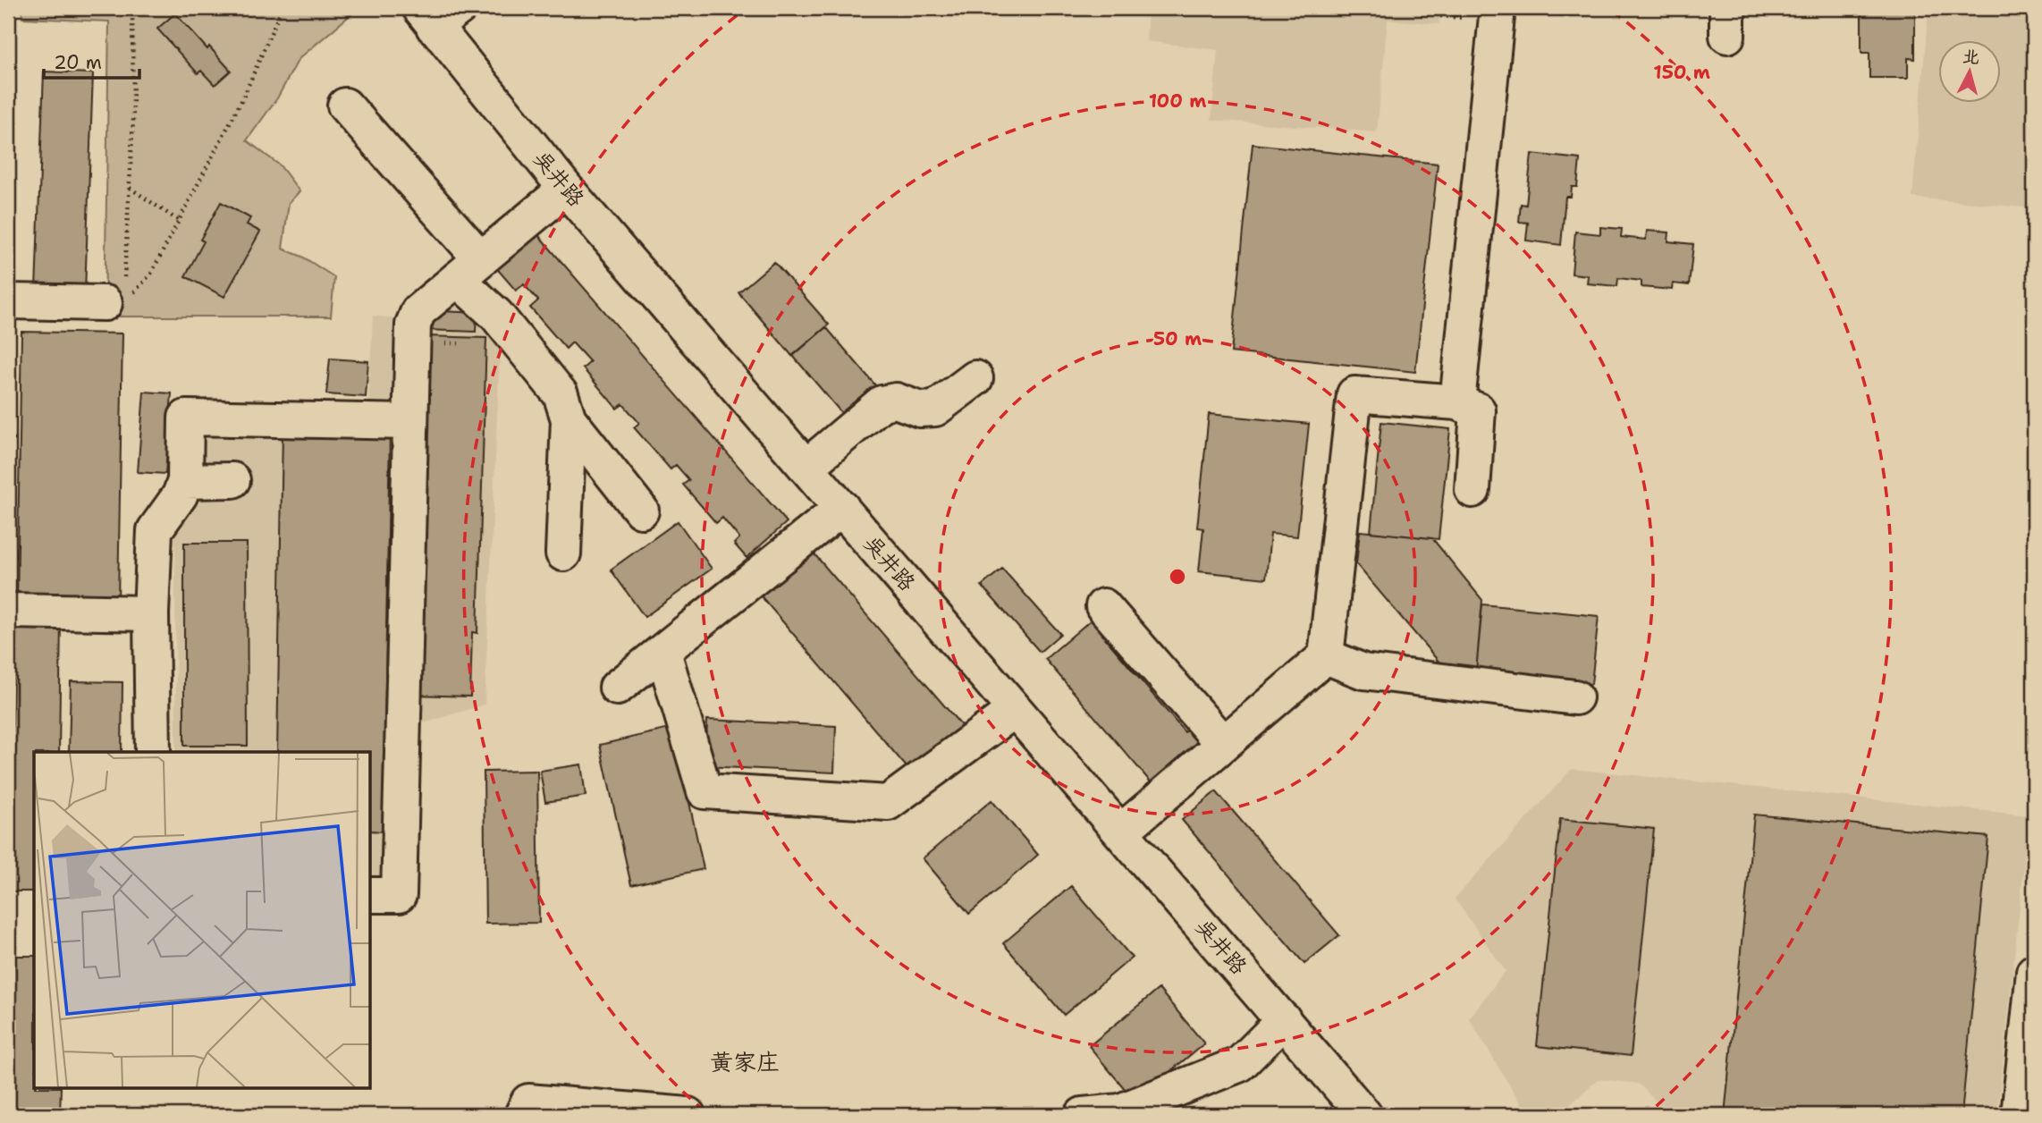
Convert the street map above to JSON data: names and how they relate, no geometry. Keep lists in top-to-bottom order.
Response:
{
  "streets": {
    "street": ["吴井路"]
  },
  "districts": ["黄家庄"],
  "scale_bar": "20 m",
  "north": "top",
  "rings": ["150 m", "100 m", "50 m"]
}
